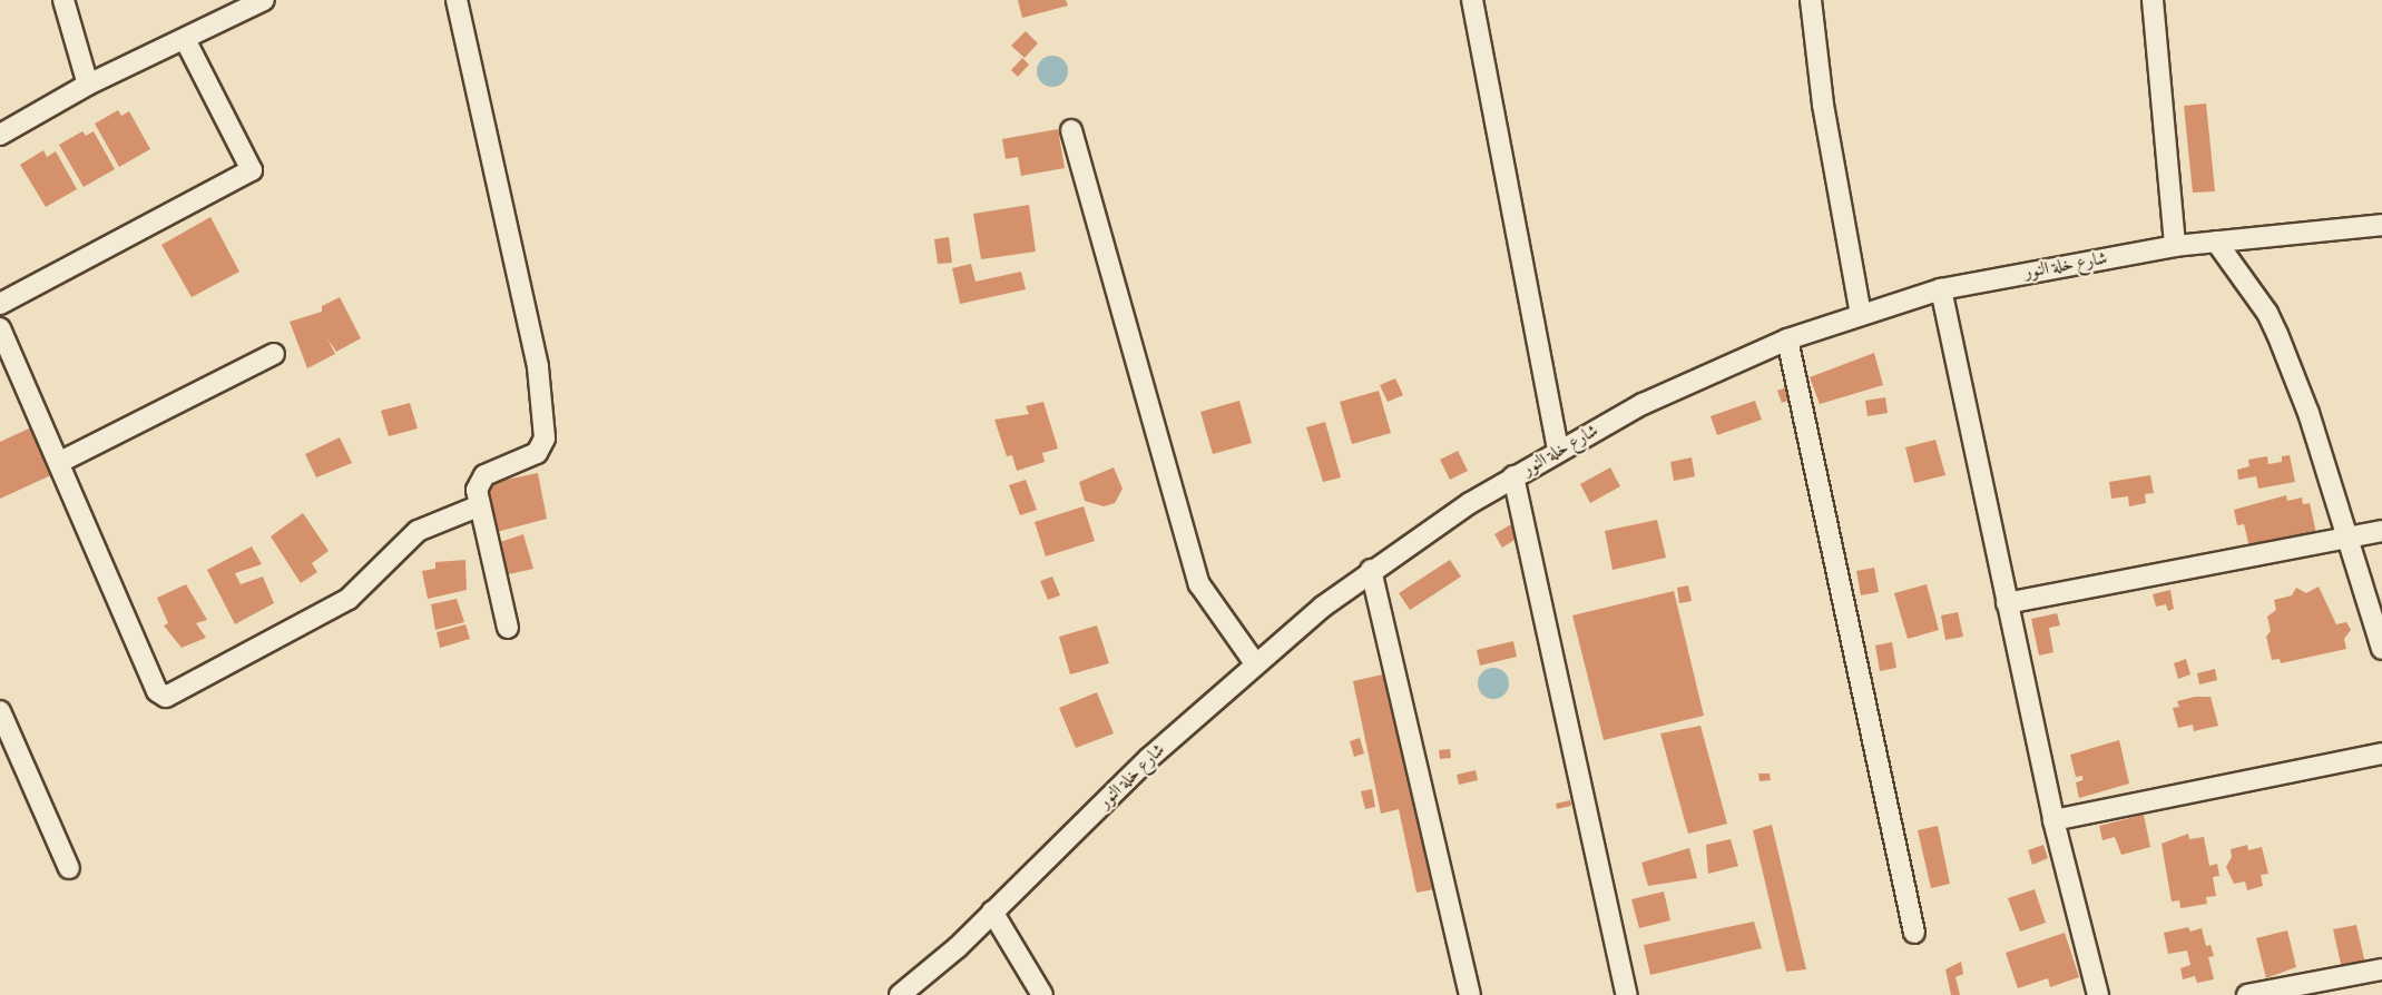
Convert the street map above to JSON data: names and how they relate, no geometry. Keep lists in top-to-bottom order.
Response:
{
  "streets": {
    "street": ["شارع خلة النور"]
  }
}
